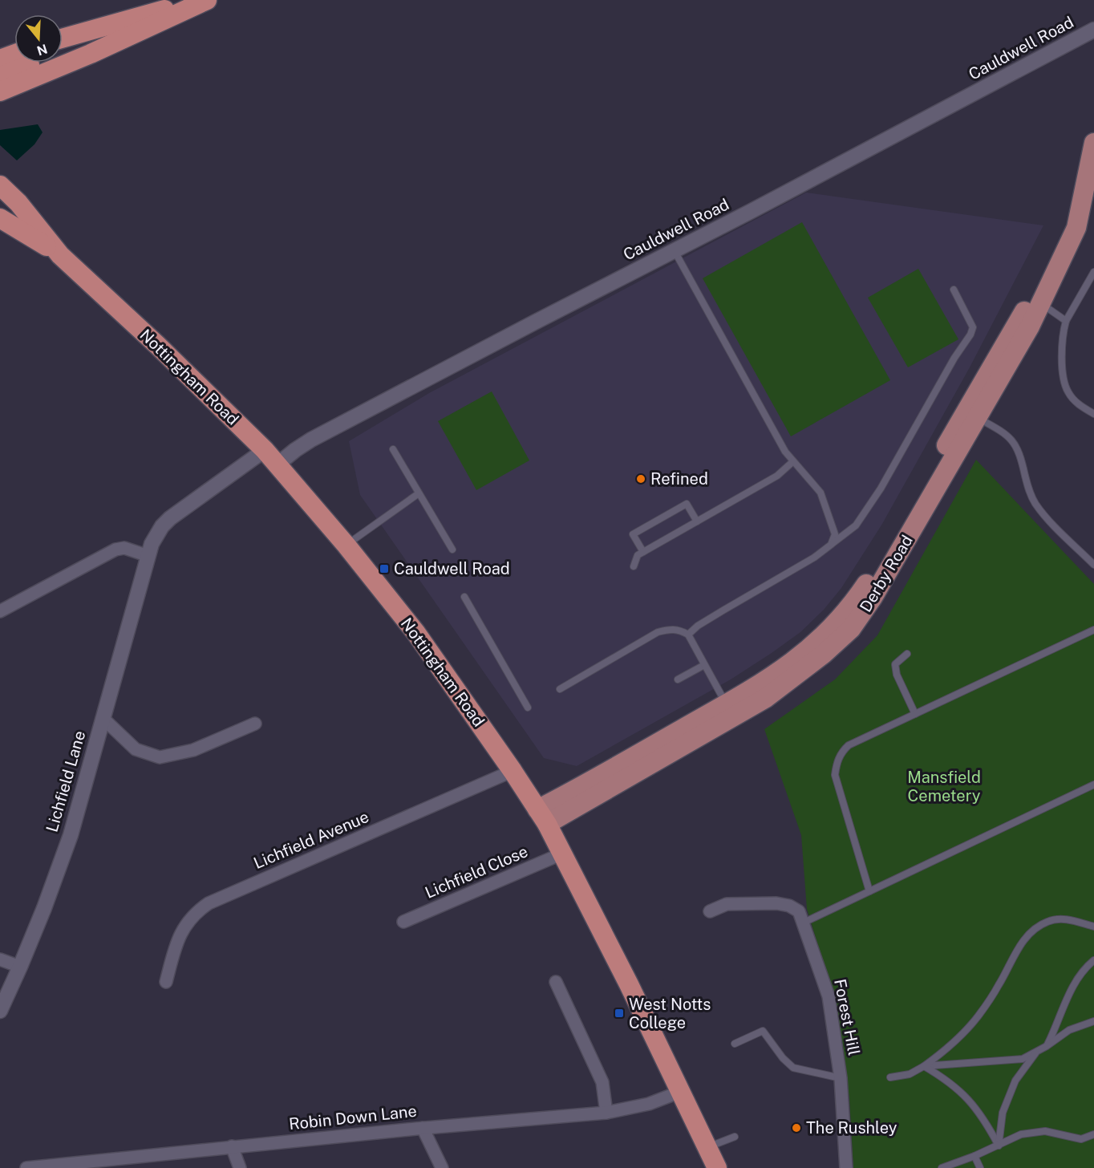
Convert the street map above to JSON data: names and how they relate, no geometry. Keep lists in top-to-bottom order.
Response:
{
  "streets": {
    "highway": ["Nottingham Road"],
    "main road": ["Derby Road"],
    "street": [
      "Cauldwell Road",
      "Lichfield Lane",
      "Lichfield Avenue",
      "Lichfield Close",
      "Forest Hill",
      "Robin Down Lane"
    ]
  },
  "crossings": [
    ["Cauldwell Road", "Nottingham Road"],
    ["Cauldwell Road", "Lichfield Lane"],
    ["Nottingham Road", "Derby Road"],
    ["Nottingham Road", "Lichfield Avenue"],
    ["Nottingham Road", "Lichfield Close"],
    ["Nottingham Road", "Robin Down Lane"]
  ],
  "parks": ["Mansfield Cemetery"],
  "places": {
    "other": ["Refined", "The Rushley"],
    "transit": ["Cauldwell Road", "West Notts College"]
  },
  "north": "bottom"
}
